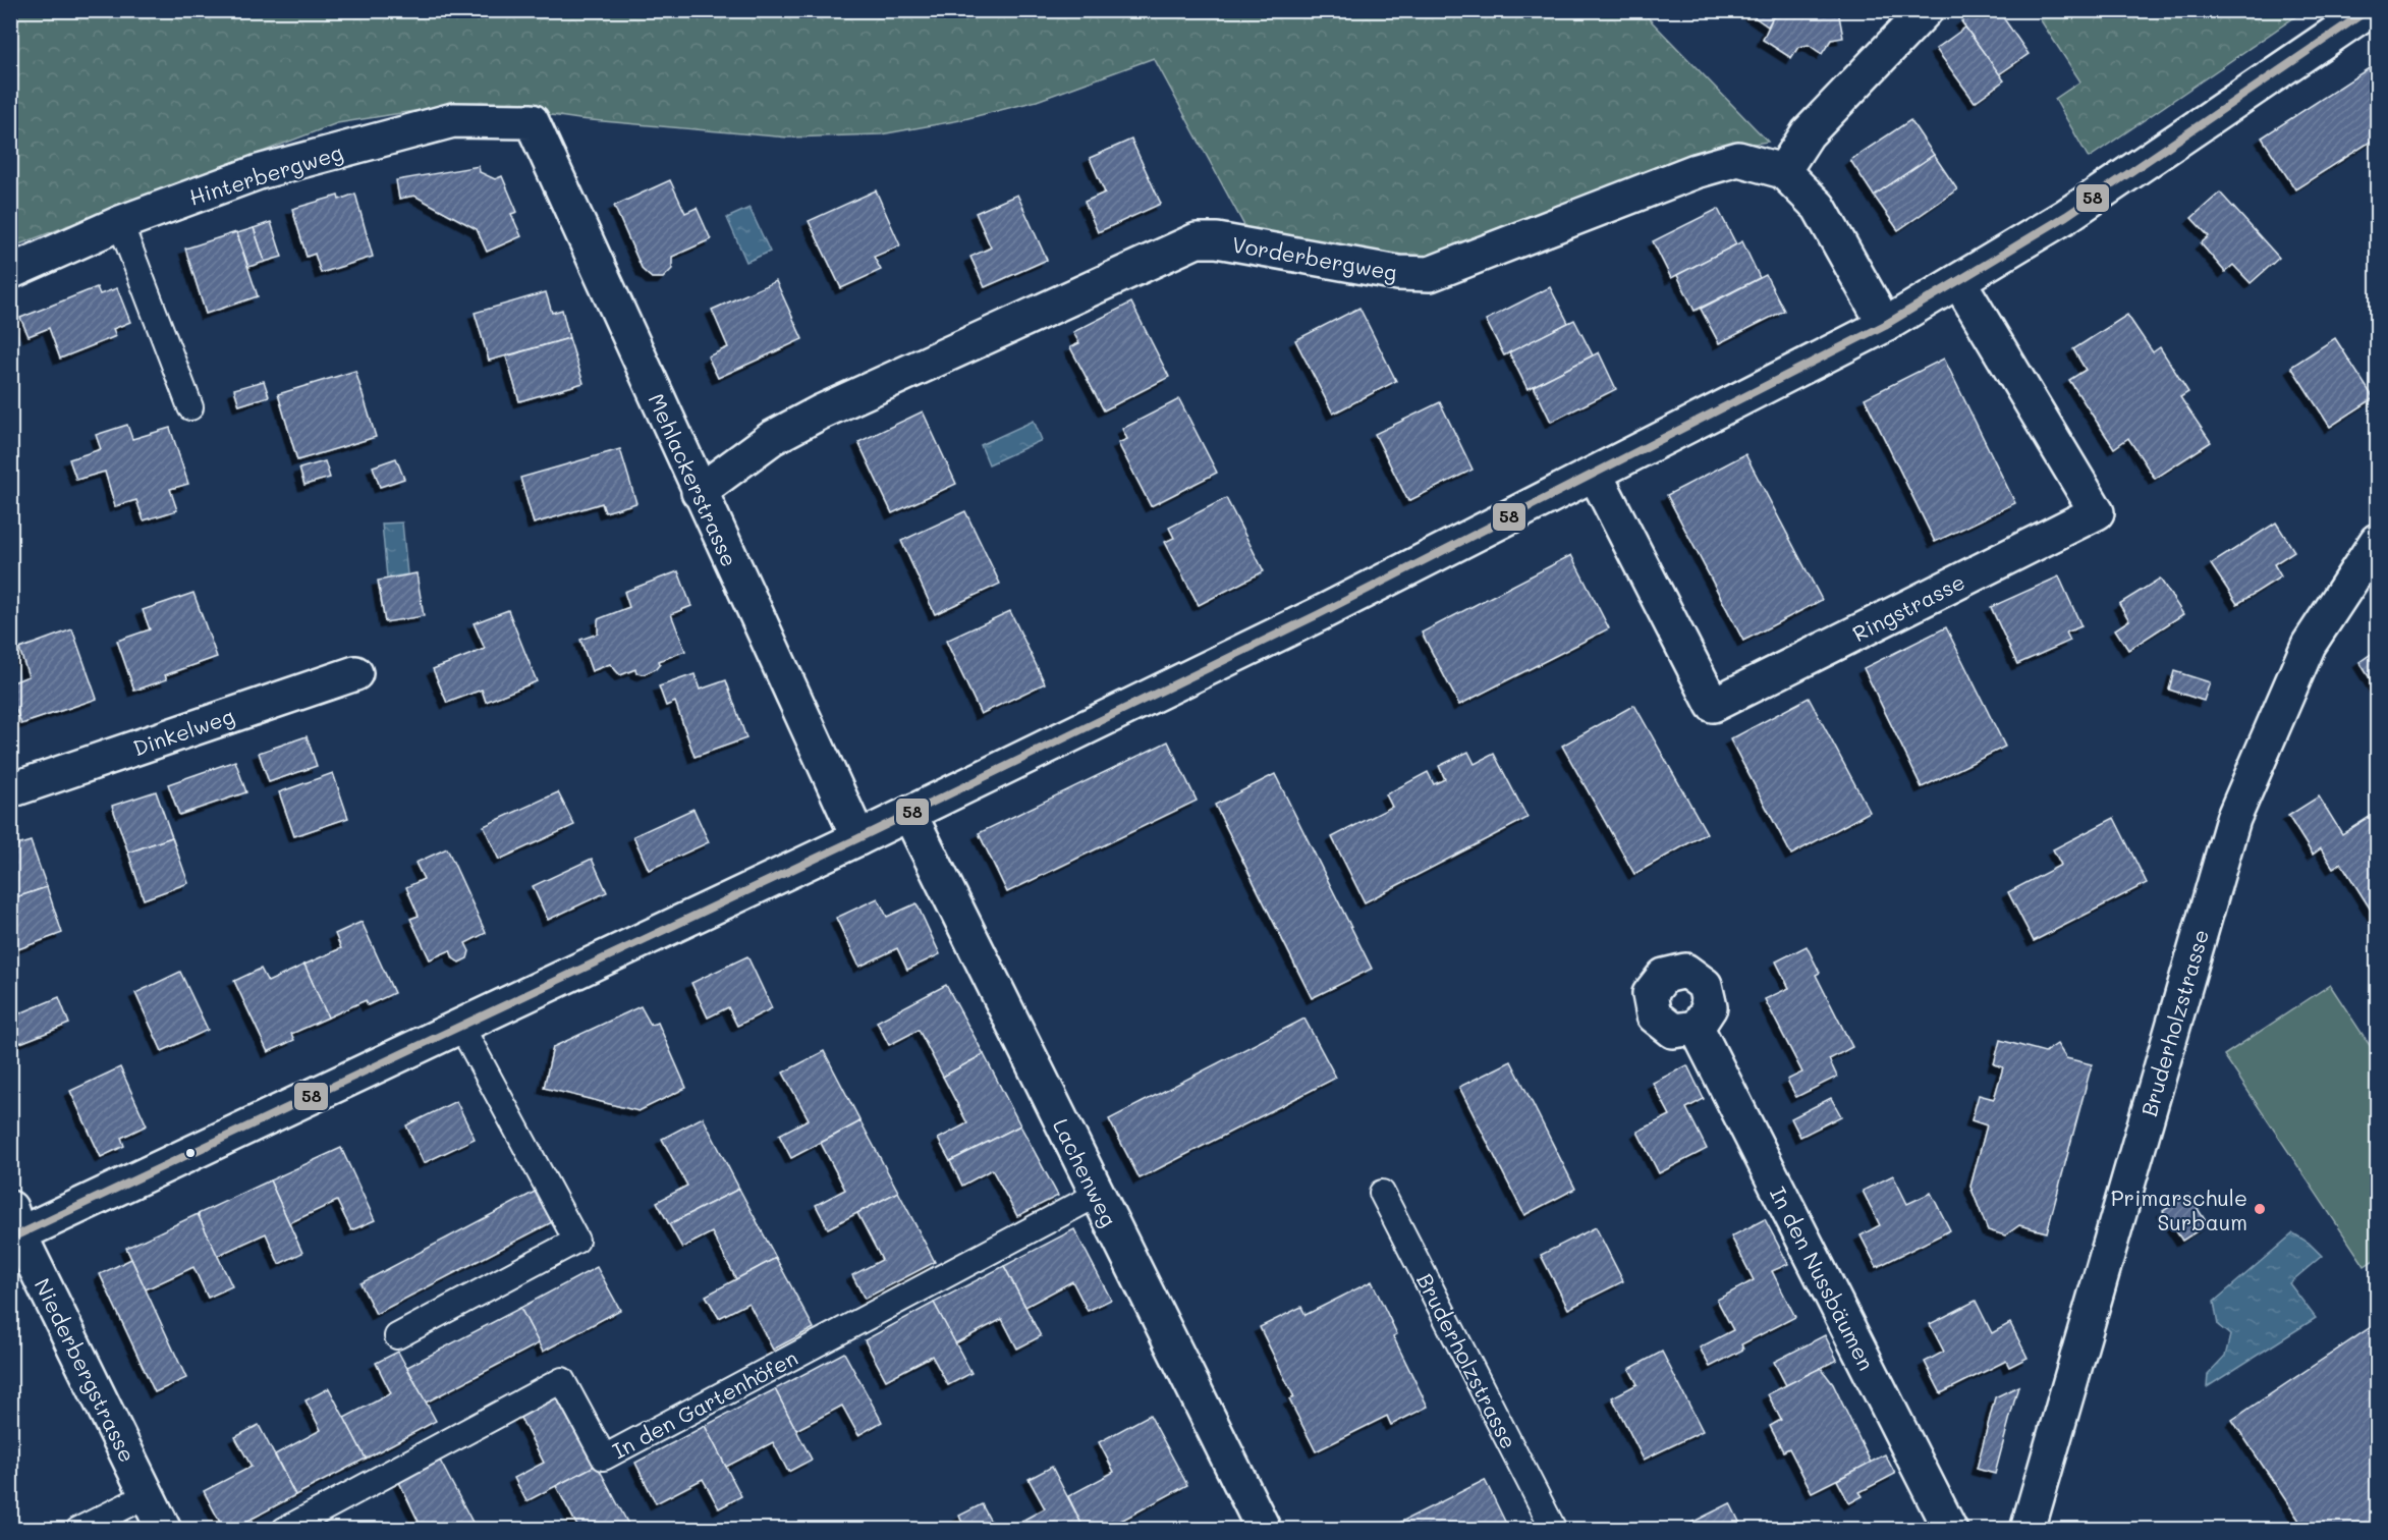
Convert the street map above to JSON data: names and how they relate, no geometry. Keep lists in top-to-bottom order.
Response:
{
  "streets": {
    "street": [
      "Hinterbergweg",
      "Vorderbergweg",
      "Mehlackerstrasse",
      "Ringstrasse",
      "Dinkelweg",
      "Bruderholzstrasse",
      "Lachenweg",
      "In den Nussbäumen",
      "Niederbergstrasse"
    ],
    "lane": ["In den Gartenhöfen"]
  },
  "crossings": [
    ["Hinterbergweg", "Mehlackerstrasse"],
    ["Vorderbergweg", "Mehlackerstrasse"],
    ["Lachenweg", "In den Gartenhöfen"]
  ],
  "places": ["Primarschule Surbaum"],
  "lines": ["transit line 58"]
}
